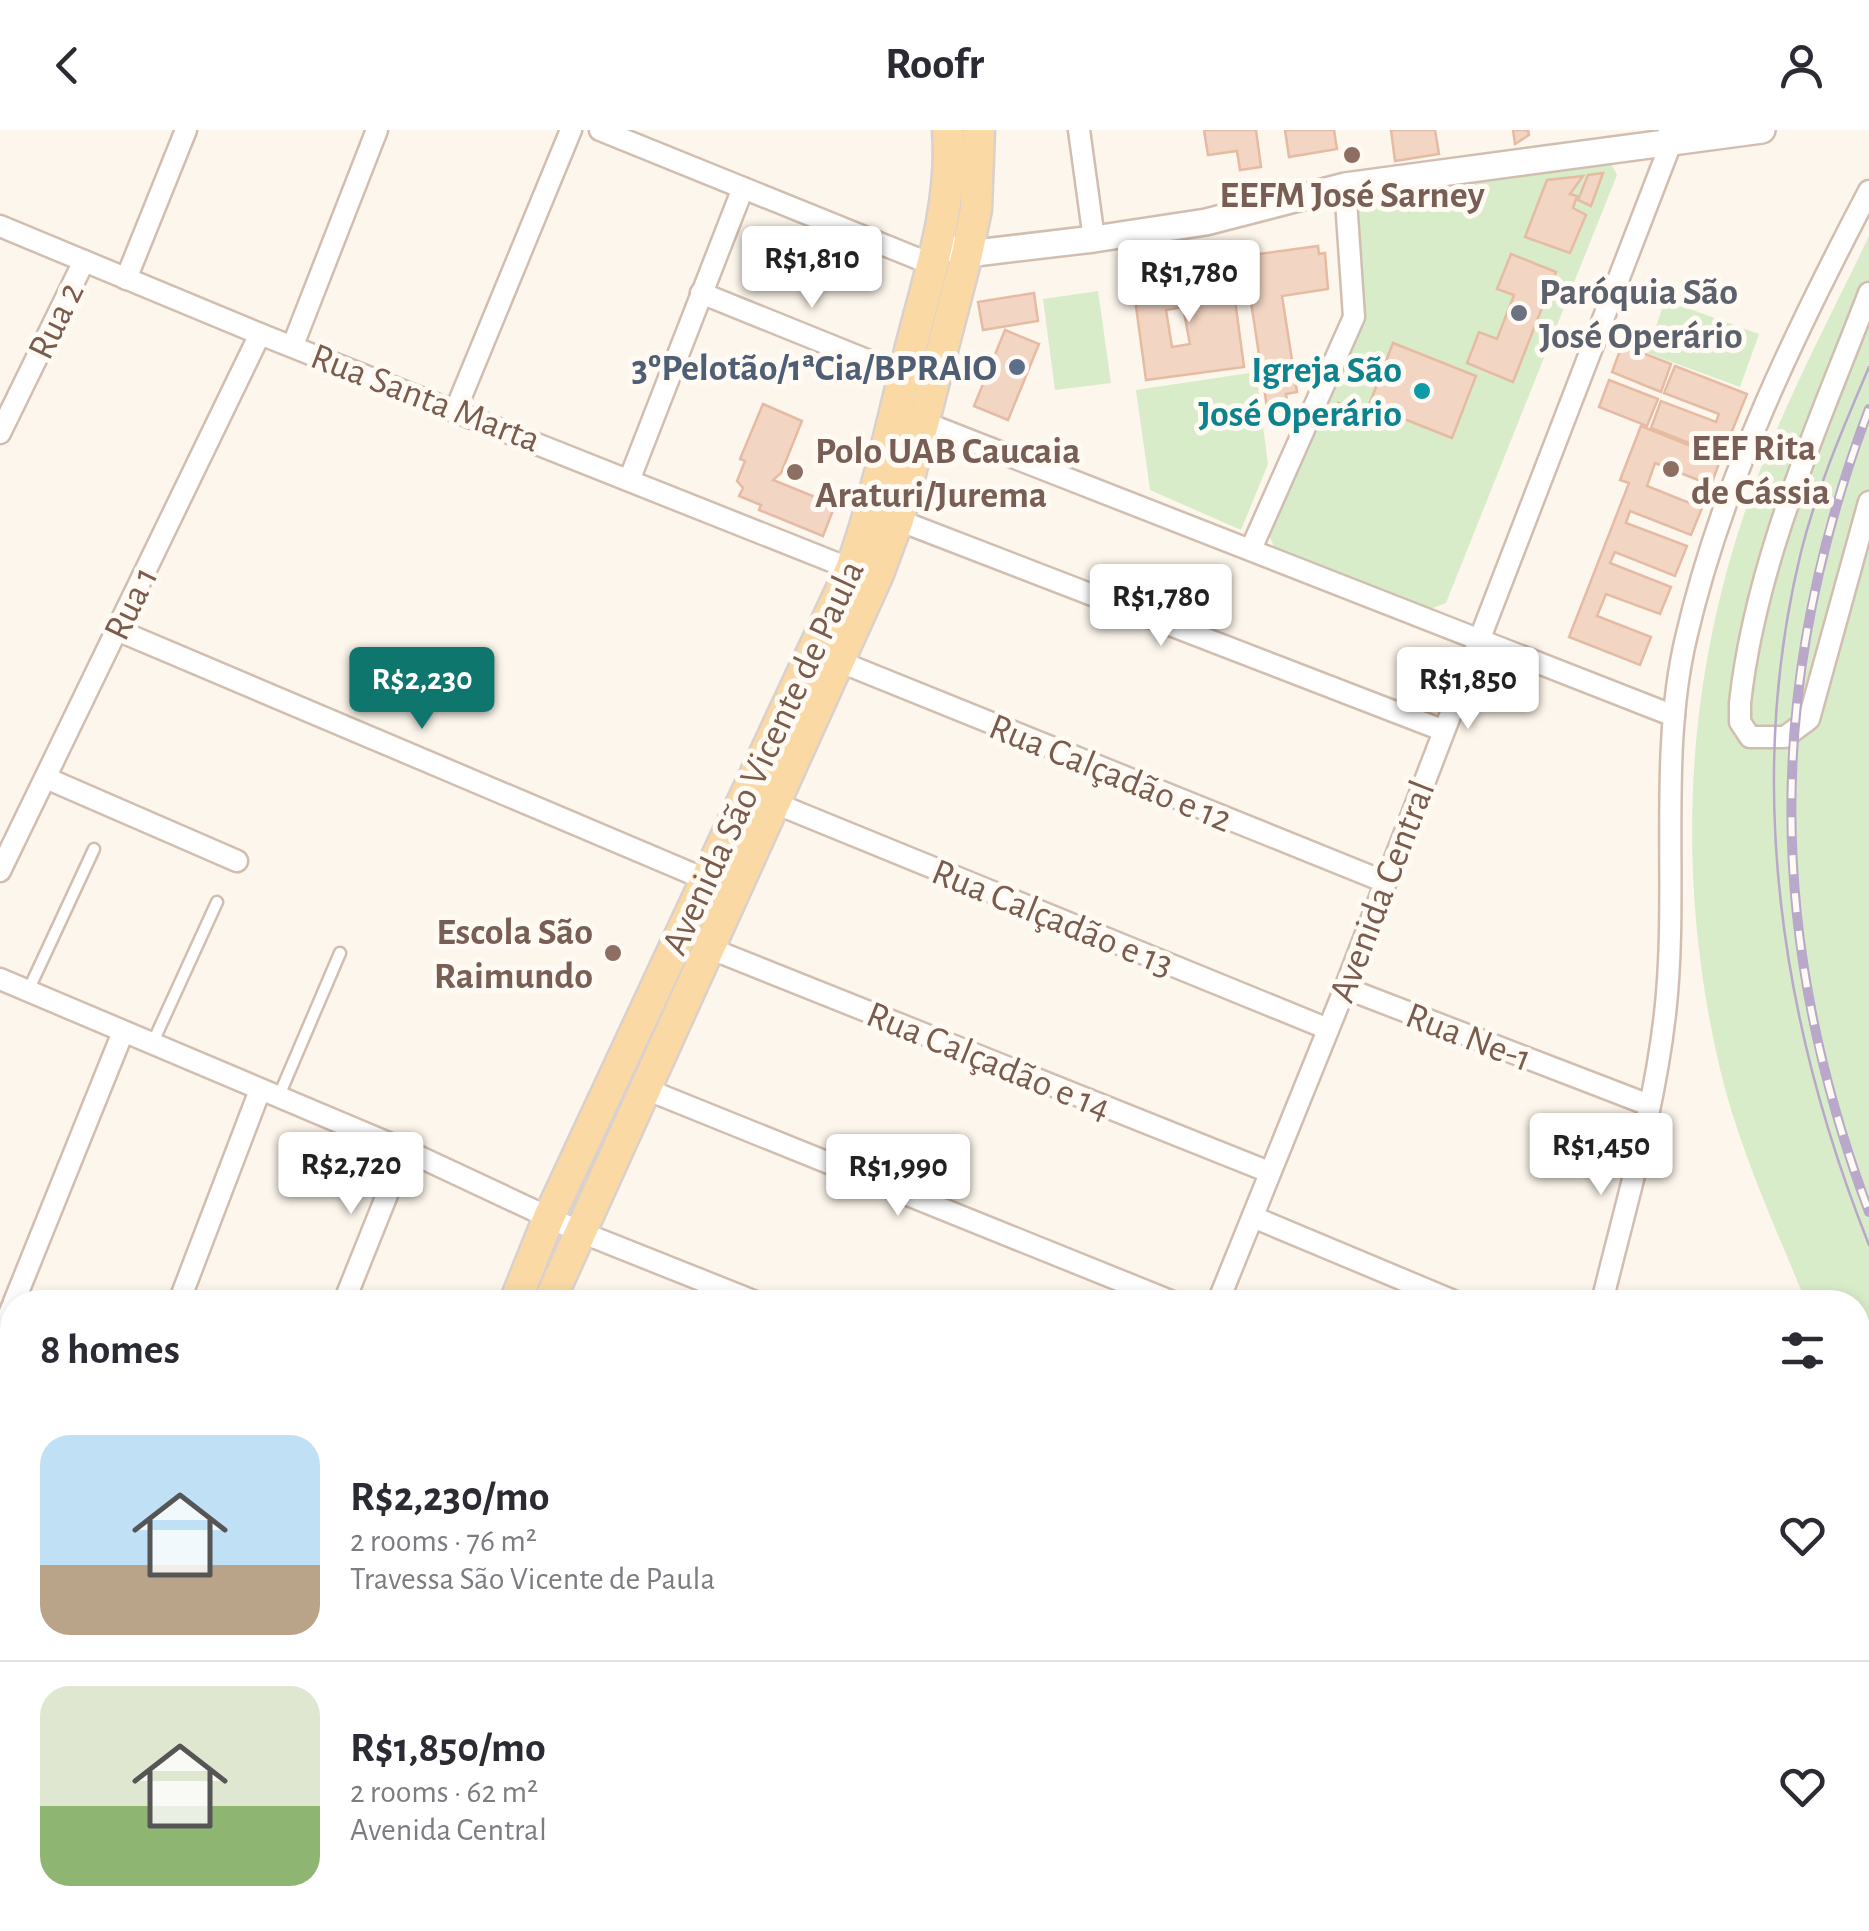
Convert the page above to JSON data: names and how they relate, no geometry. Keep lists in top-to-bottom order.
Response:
{
  "streets": {
    "main road": ["Avenida São Vicente de Paula"],
    "street": [
      "Rua 2",
      "Rua Santa Marta",
      "Rua 1",
      "Rua Calçadão e 12",
      "Avenida Central",
      "Rua Calçadão e 13",
      "Rua Ne-1",
      "Rua Calçadão e 14"
    ]
  },
  "crossings": [
    ["Rua 2", "Rua Santa Marta"],
    ["Rua Santa Marta", "Rua 1"],
    ["Rua Santa Marta", "Avenida São Vicente de Paula"],
    ["Avenida São Vicente de Paula", "Rua Calçadão e 12"],
    ["Avenida São Vicente de Paula", "Rua Calçadão e 13"],
    ["Avenida São Vicente de Paula", "Rua Calçadão e 14"],
    ["Rua Calçadão e 12", "Avenida Central"],
    ["Avenida Central", "Rua Calçadão e 13"],
    ["Avenida Central", "Rua Ne-1"],
    ["Avenida Central", "Rua Calçadão e 14"]
  ],
  "places": [
    "EEFM José Sarney",
    "Paróquia São José Operário",
    "3ºPelotão/1ªCia/BPRAIO",
    "Igreja São José Operário",
    "EEF Rita de Cássia",
    "Polo UAB Caucaia Araturi/Jurema",
    "Escola São Raimundo"
  ],
  "page": {
    "header": "Roofr",
    "price": [
      "R$1,810",
      "R$1,780",
      "R$1,780",
      "R$2,230",
      "R$1,850",
      "R$1,450",
      "R$2,720",
      "R$1,990"
    ],
    "heading": "8 homes",
    "list": [
      {
        "name": "R$2,230/mo",
        "note": "2 rooms · 76 m² · Travessa São Vicente de Paula"
      },
      {
        "name": "R$1,850/mo",
        "note": "2 rooms · 62 m² · Avenida Central"
      }
    ]
  }
}
